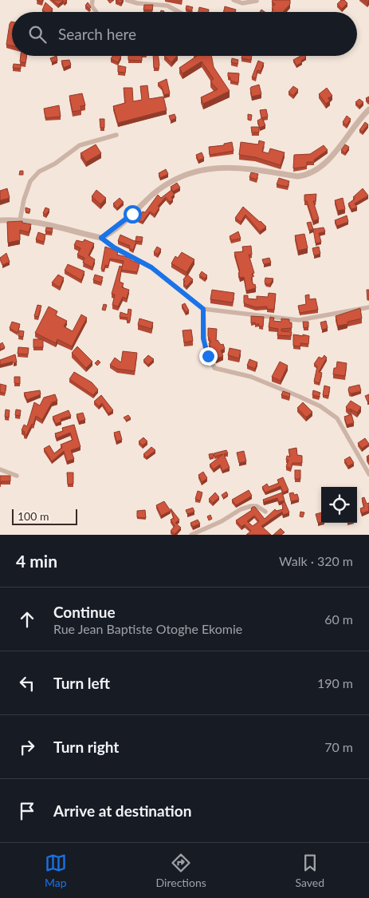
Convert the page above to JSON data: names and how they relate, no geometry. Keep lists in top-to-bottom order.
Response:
{
  "scale_bar": "100 m",
  "page": {
    "search": "Search here",
    "scale": "100 m",
    "heading": ["4 min", "Walk · 320 m"],
    "list": [
      ["Continue", "Rue Jean Baptiste Otoghe Ekomie", "60 m"],
      ["Turn left", "190 m"],
      ["Turn right", "70 m"],
      "Arrive at destination"
    ],
    "nav": ["Map", "Directions", "Saved"]
  }
}
